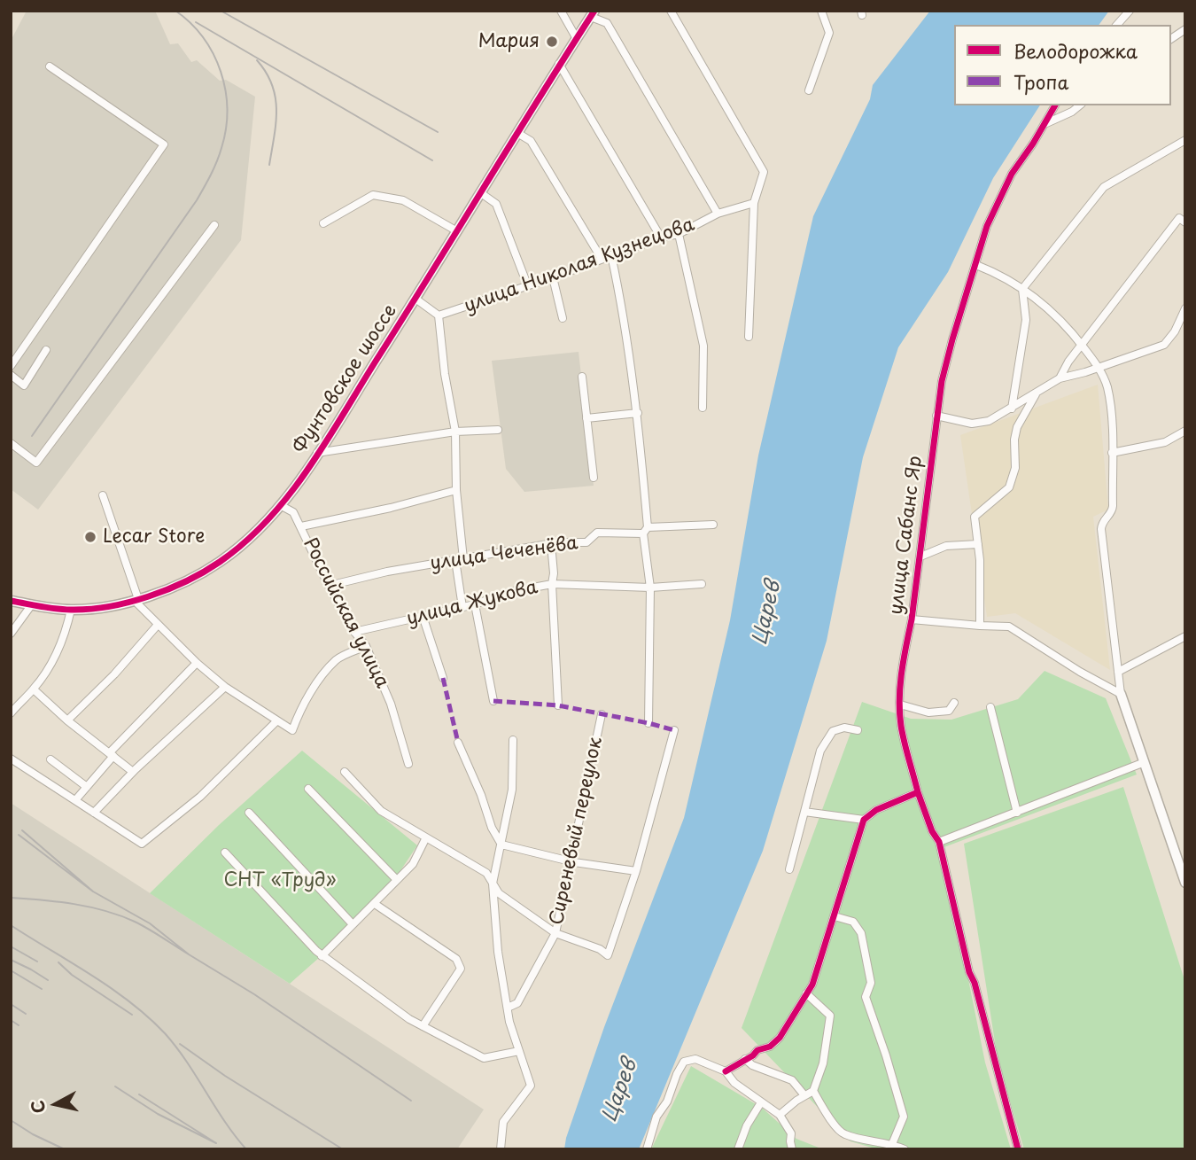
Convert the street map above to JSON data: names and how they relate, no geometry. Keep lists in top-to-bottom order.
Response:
{
  "streets": {
    "street": [
      "улица Николая Кузнецова",
      "Фунтовское шоссе",
      "улица Сабанс Яр",
      "улица Чеченёва",
      "улица Жукова",
      "Российская улица",
      "Сиреневый переулок"
    ]
  },
  "crossings": [
    ["Фунтовское шоссе", "Российская улица"],
    ["улица Чеченёва", "Российская улица"],
    ["улица Жукова", "Российская улица"]
  ],
  "water": ["Царев"],
  "parks": ["СНТ «Труд»"],
  "places": ["Мария", "Lecar Store"],
  "legend": ["Велодорожка", "Тропа"],
  "north": "left"
}
